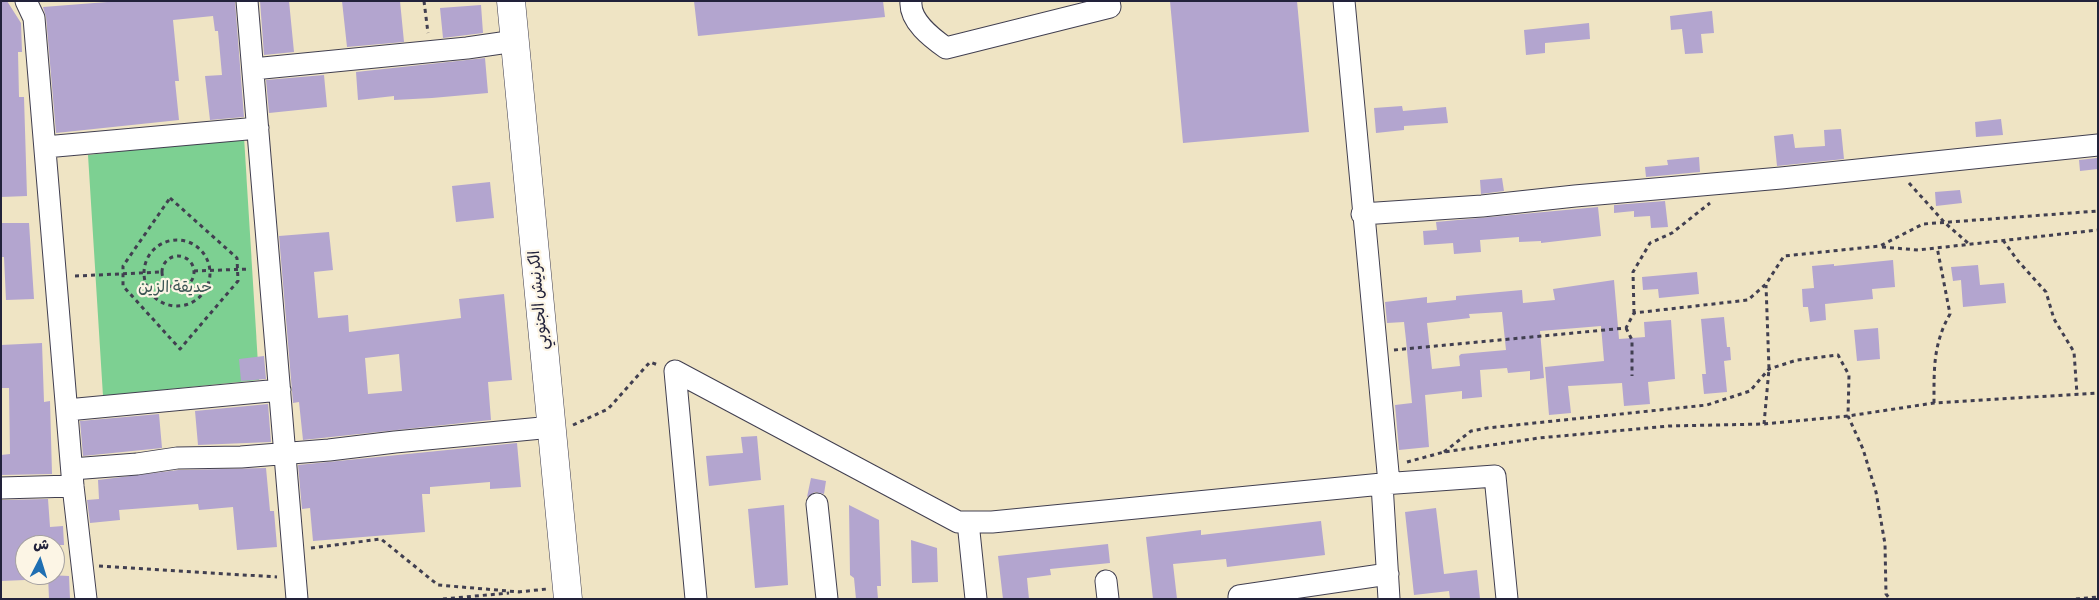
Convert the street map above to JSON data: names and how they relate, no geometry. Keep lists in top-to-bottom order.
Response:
{
  "streets": {
    "main road": ["الكرنيش الجنوبي"]
  },
  "parks": ["حديقة الزين"],
  "north": "top"
}
